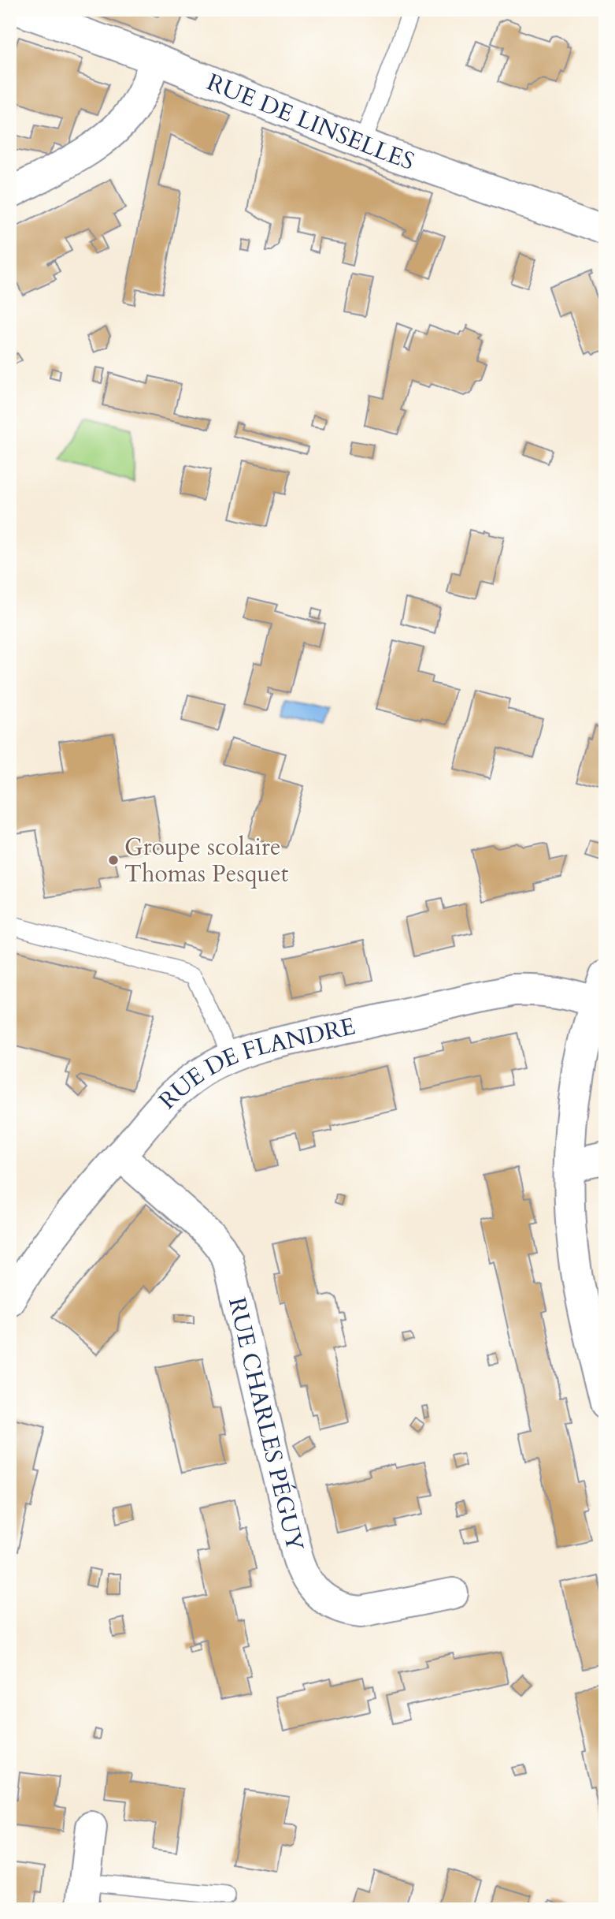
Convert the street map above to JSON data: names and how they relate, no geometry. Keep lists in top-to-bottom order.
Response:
{
  "streets": {
    "street": ["RUE DE LINSELLES", "RUE DE FLANDRE", "RUE CHARLES PÉGUY"]
  },
  "crossings": [
    ["RUE DE FLANDRE", "RUE CHARLES PÉGUY"]
  ],
  "places": ["Groupe scolaire Thomas Pesquet"]
}
